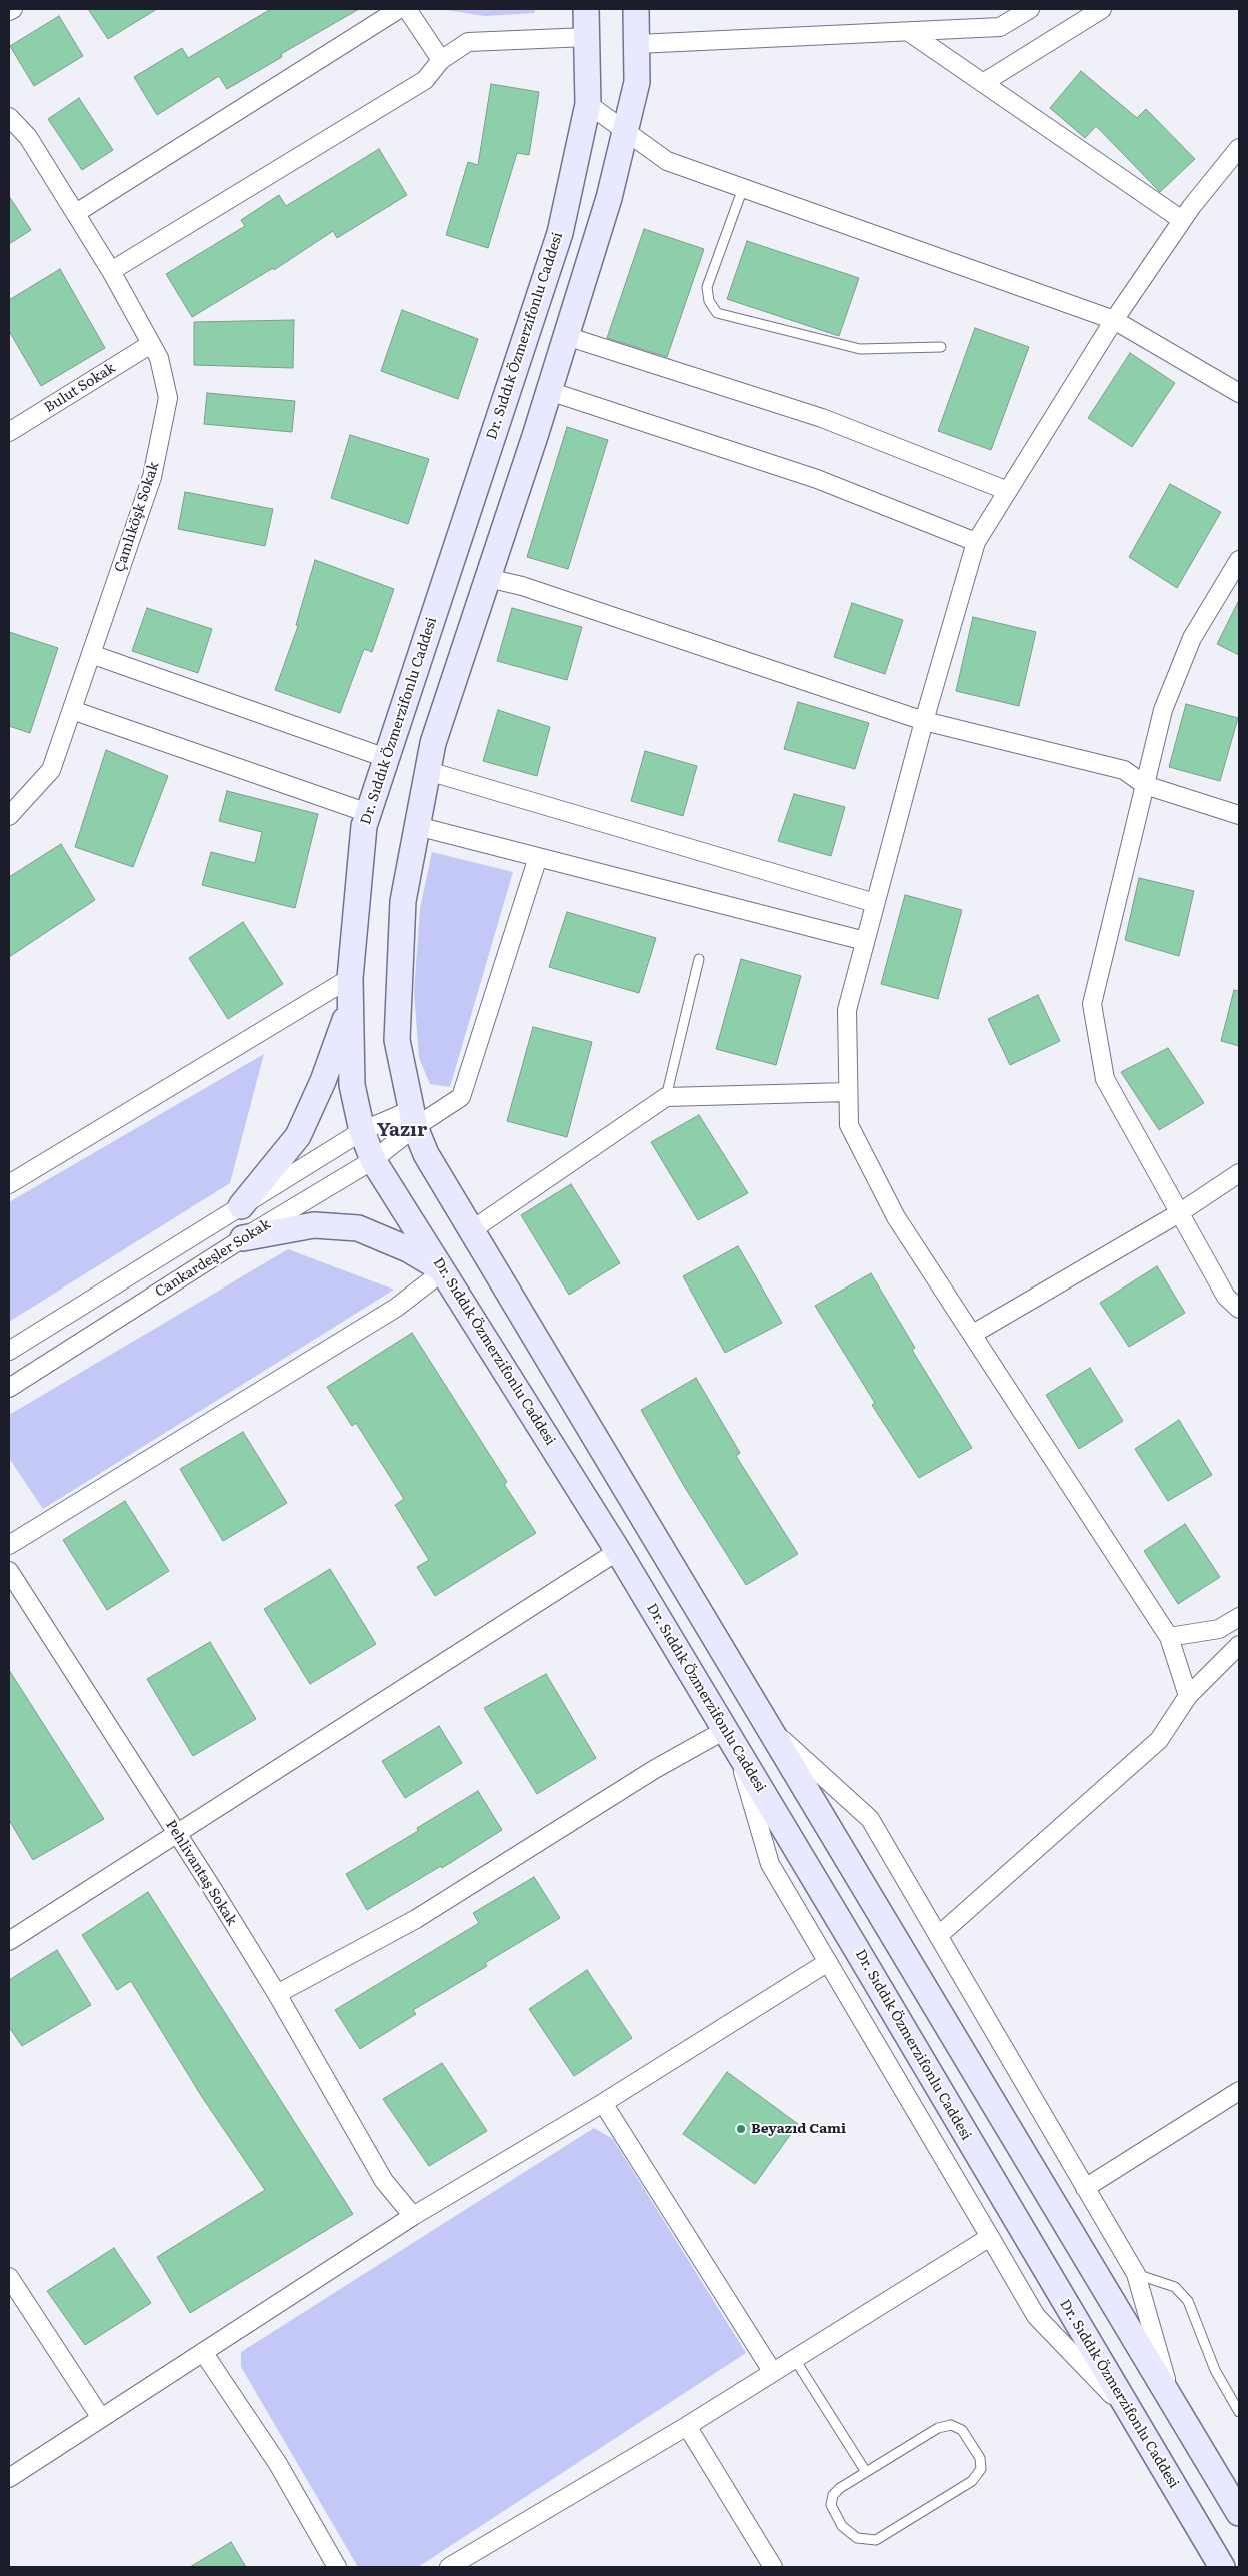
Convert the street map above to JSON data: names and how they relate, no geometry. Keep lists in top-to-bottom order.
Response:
{
  "streets": {
    "main road": ["Dr. Sıddık Özmerzifonlu Caddesi"],
    "street": [
      "Bulut Sokak",
      "Çamlıköşk Sokak",
      "Cankardeşler Sokak",
      "Pehlivantaş Sokak"
    ]
  },
  "crossings": [
    ["Dr. Sıddık Özmerzifonlu Caddesi", "Cankardeşler Sokak"],
    ["Bulut Sokak", "Çamlıköşk Sokak"]
  ],
  "districts": ["Yazır"],
  "places": ["Beyazıd Cami"]
}
